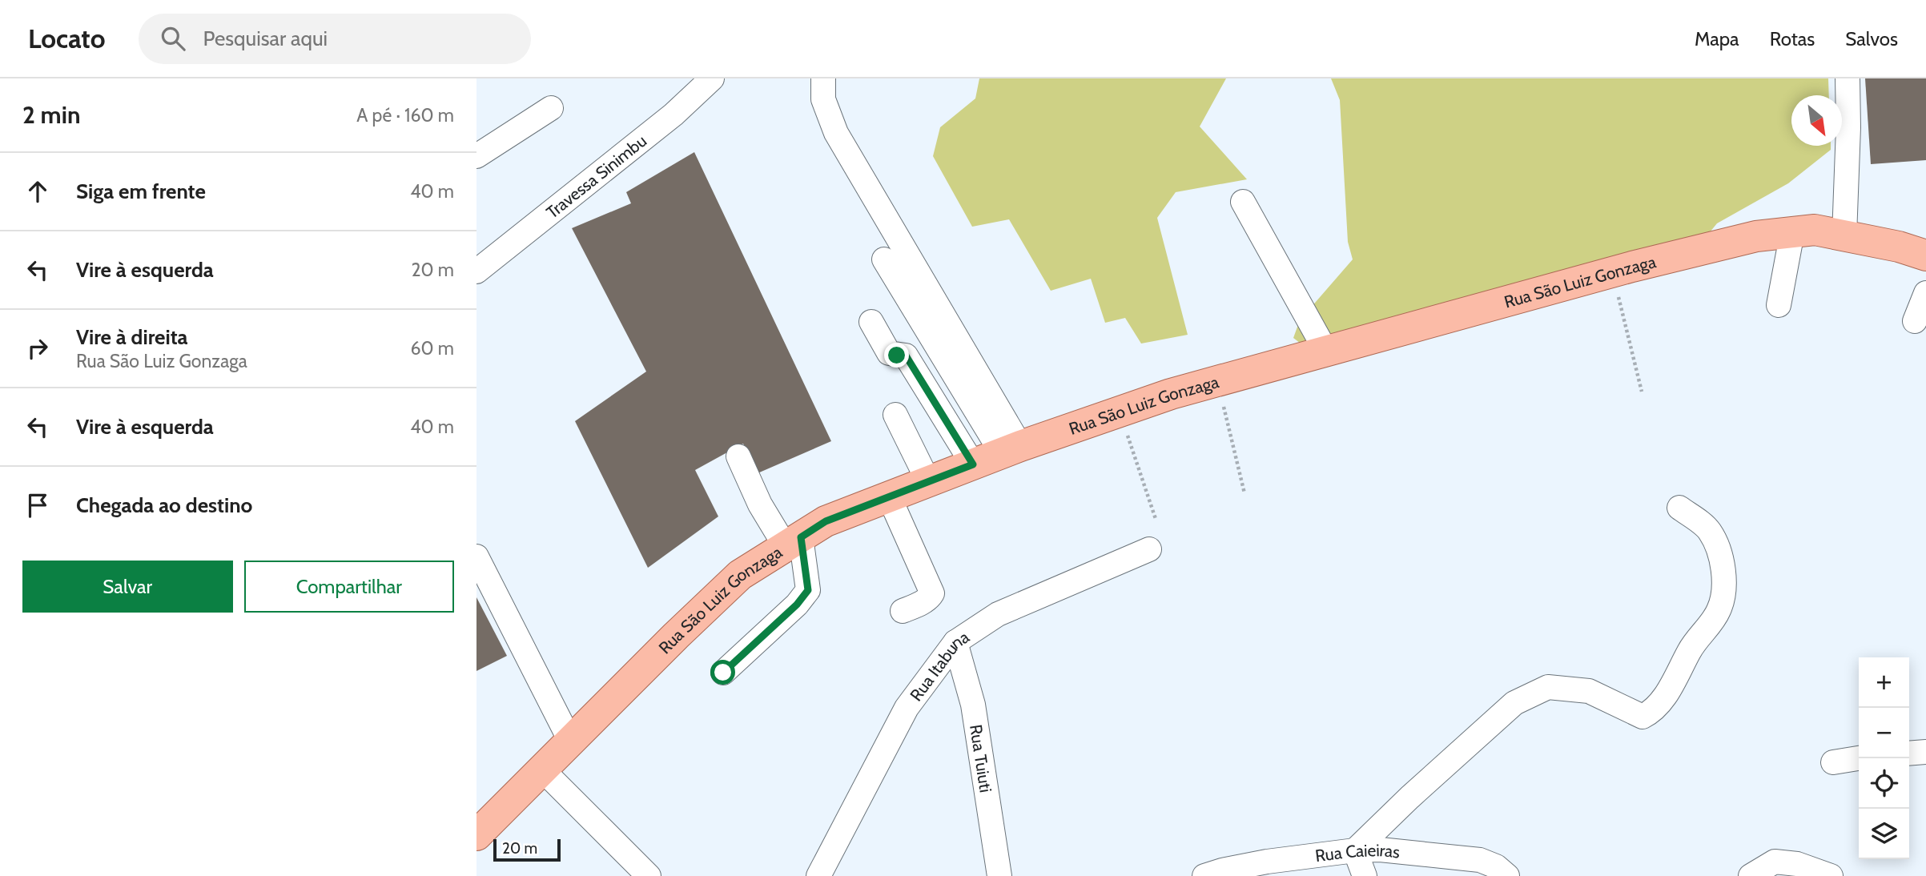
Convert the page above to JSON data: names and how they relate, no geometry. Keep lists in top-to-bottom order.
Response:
{
  "streets": {
    "main road": ["Rua São Luiz Gonzaga"],
    "street": [
      "Travessa Sinimbu",
      "Rua Itabuna",
      "Rua Tuiuti",
      "Rua Caieiras"
    ]
  },
  "crossings": [
    ["Rua Itabuna", "Rua Tuiuti"]
  ],
  "scale_bar": "20 m",
  "north": "bottom right",
  "page": {
    "header": "Locato",
    "search": "Pesquisar aqui",
    "nav": ["Mapa", "Rotas", "Salvos"],
    "heading": ["2 min", "A pé · 160 m"],
    "list": [
      ["Siga em frente", "40 m"],
      ["Vire à esquerda", "20 m"],
      ["Vire à direita", "Rua São Luiz Gonzaga", "60 m"],
      ["Vire à esquerda", "40 m"],
      "Chegada ao destino"
    ],
    "buttons": ["Salvar", "Compartilhar"],
    "map_buttons": ["+", "−"],
    "scale": "20 m"
  }
}
